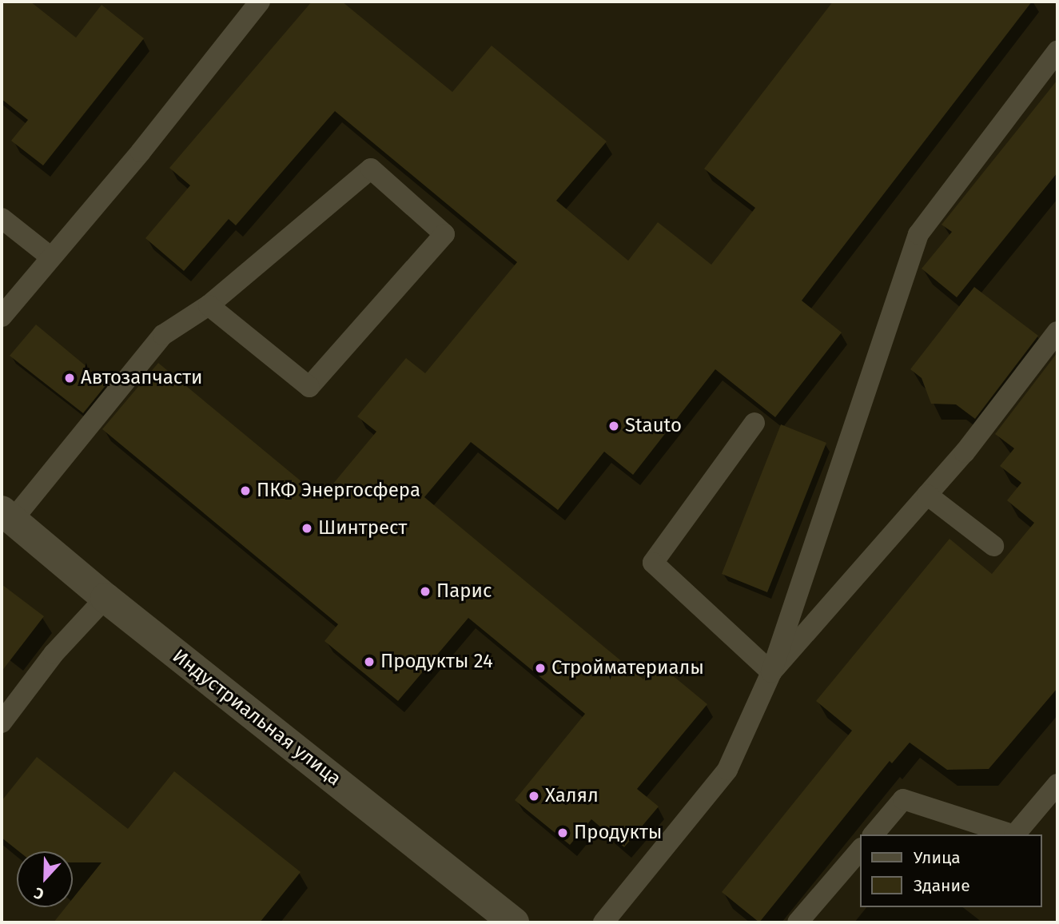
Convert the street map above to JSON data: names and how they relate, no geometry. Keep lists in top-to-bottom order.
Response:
{
  "streets": {
    "main road": ["Индустриальная улица"]
  },
  "places": [
    "Автозапчасти",
    "Stauto",
    "ПКФ Энергосфера",
    "Шинтрест",
    "Парис",
    "Продукты 24",
    "Стройматериалы",
    "Халял",
    "Продукты"
  ],
  "legend": ["Улица", "Здание"],
  "north": "bottom"
}
